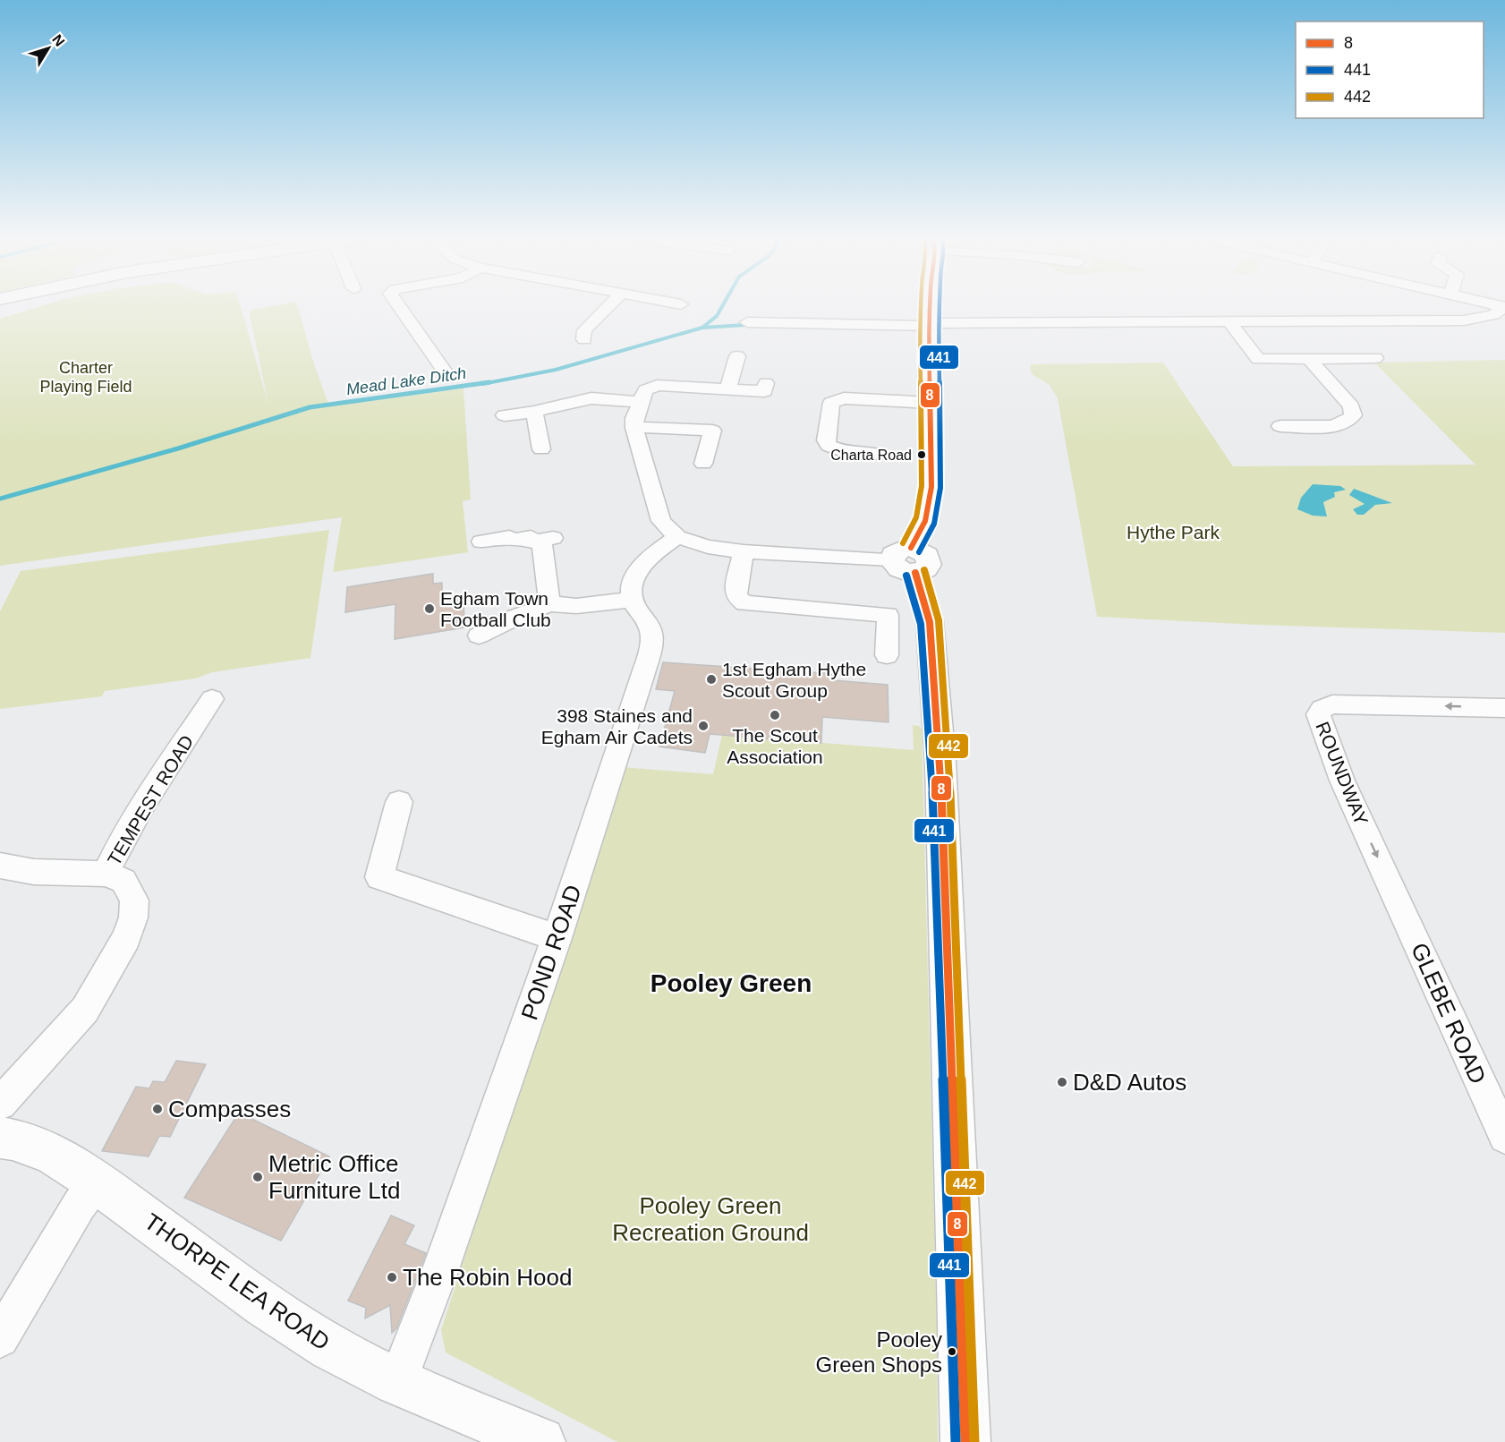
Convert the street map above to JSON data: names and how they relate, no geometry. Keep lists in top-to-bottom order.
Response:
{
  "streets": {
    "street": [
      "ROUNDWAY",
      "TEMPEST ROAD",
      "POND ROAD",
      "GLEBE ROAD",
      "THORPE LEA ROAD"
    ]
  },
  "crossings": [
    ["ROUNDWAY", "GLEBE ROAD"],
    ["POND ROAD", "THORPE LEA ROAD"]
  ],
  "districts": ["Pooley Green"],
  "water": ["Mead Lake Ditch"],
  "parks": ["Charter Playing Field", "Hythe Park", "Pooley Green Recreation Ground"],
  "places": [
    "Charta Road",
    "Egham Town Football Club",
    "1st Egham Hythe Scout Group",
    "The Scout Association",
    "398 Staines and Egham Air Cadets",
    "D&D Autos",
    "Compasses",
    "Metric Office Furniture Ltd",
    "The Robin Hood",
    "Pooley Green Shops"
  ],
  "lines": ["transit line 8", "transit line 441", "transit line 442"],
  "legend": ["8", "441", "442"],
  "north": "top right"
}
